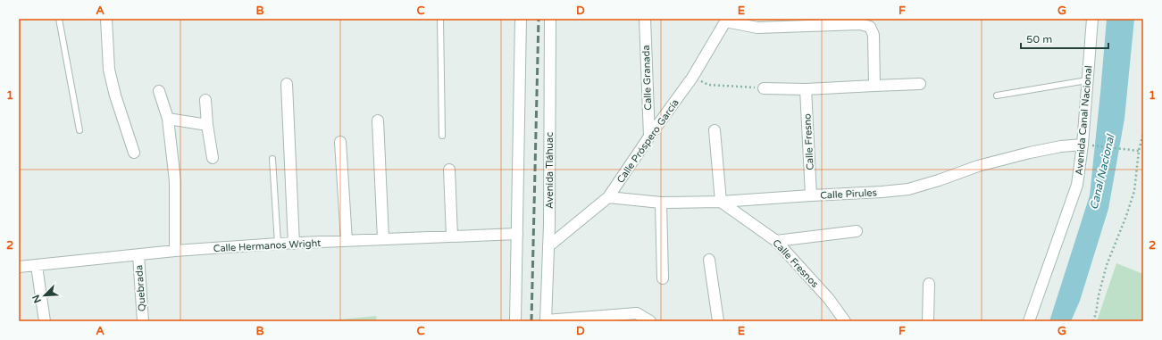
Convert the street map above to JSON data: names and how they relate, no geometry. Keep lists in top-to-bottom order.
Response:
{
  "streets": {
    "street": [
      "Calle Granada",
      "Avenida Canal Nacional",
      "Calle Próspero García",
      "Calle Fresno",
      "Avenida Tláhuac",
      "Calle Pirules",
      "Calle Hermanos Wright",
      "Calle Fresnos",
      "Quebrada"
    ]
  },
  "crossings": [
    ["Calle Granada", "Calle Próspero García"],
    ["Avenida Canal Nacional", "Calle Pirules"],
    ["Calle Próspero García", "Avenida Tláhuac"],
    ["Calle Próspero García", "Calle Pirules"],
    ["Calle Fresno", "Calle Pirules"],
    ["Calle Pirules", "Calle Fresnos"],
    ["Calle Hermanos Wright", "Quebrada"]
  ],
  "water": ["Canal Nacional"],
  "scale_bar": "50 m",
  "north": "bottom left",
  "grid": {
    "columns": [
      "A",
      "B",
      "C",
      "D",
      "E",
      "F",
      "G"
    ],
    "rows": ["1", "2"]
  }
}
